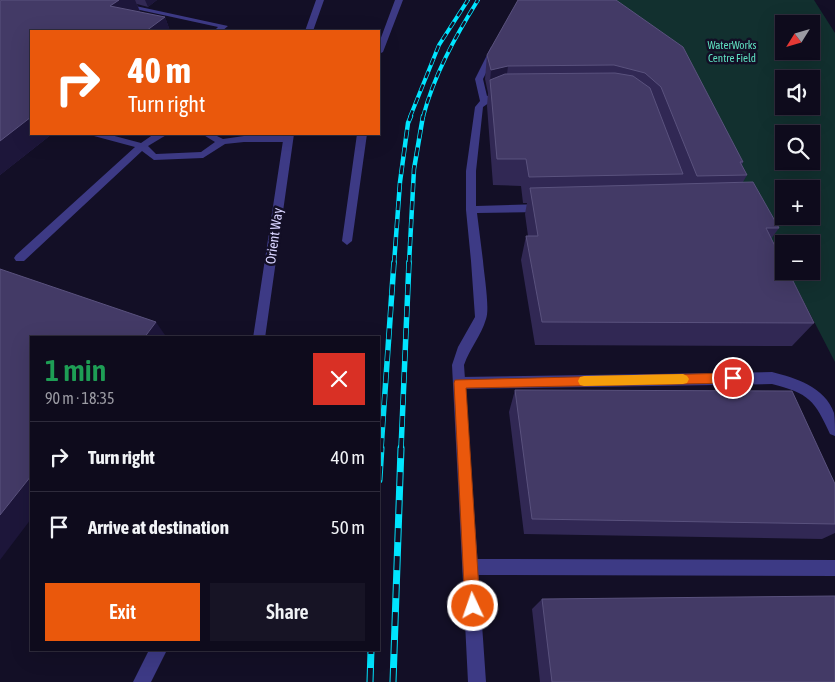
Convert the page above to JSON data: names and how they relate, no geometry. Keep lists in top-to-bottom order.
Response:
{
  "streets": {
    "street": ["Orient Way"]
  },
  "parks": ["WaterWorks Centre Field"],
  "north": "bottom left",
  "page": {
    "map_buttons": ["+", "−"],
    "turn": ["40 m", "Turn right"],
    "heading": ["1 min", "90 m · 18:35"],
    "list": [
      {
        "name": "Turn right",
        "value": "40 m"
      },
      {
        "name": "Arrive at destination",
        "value": "50 m"
      }
    ],
    "buttons": ["Exit", "Share"]
  }
}
